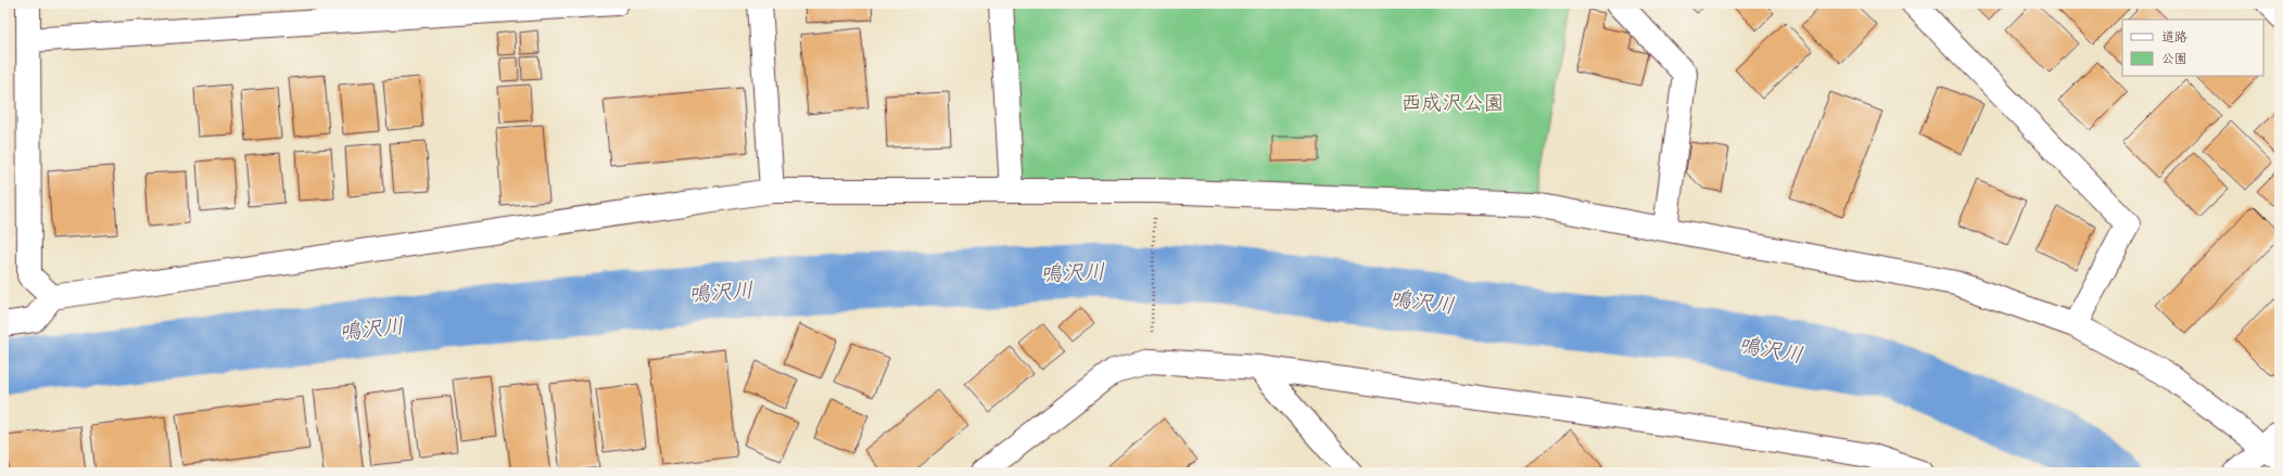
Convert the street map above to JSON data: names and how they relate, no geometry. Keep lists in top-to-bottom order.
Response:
{
  "water": ["鳴沢川"],
  "parks": ["西成沢公園"],
  "legend": ["道路", "公園"]
}
